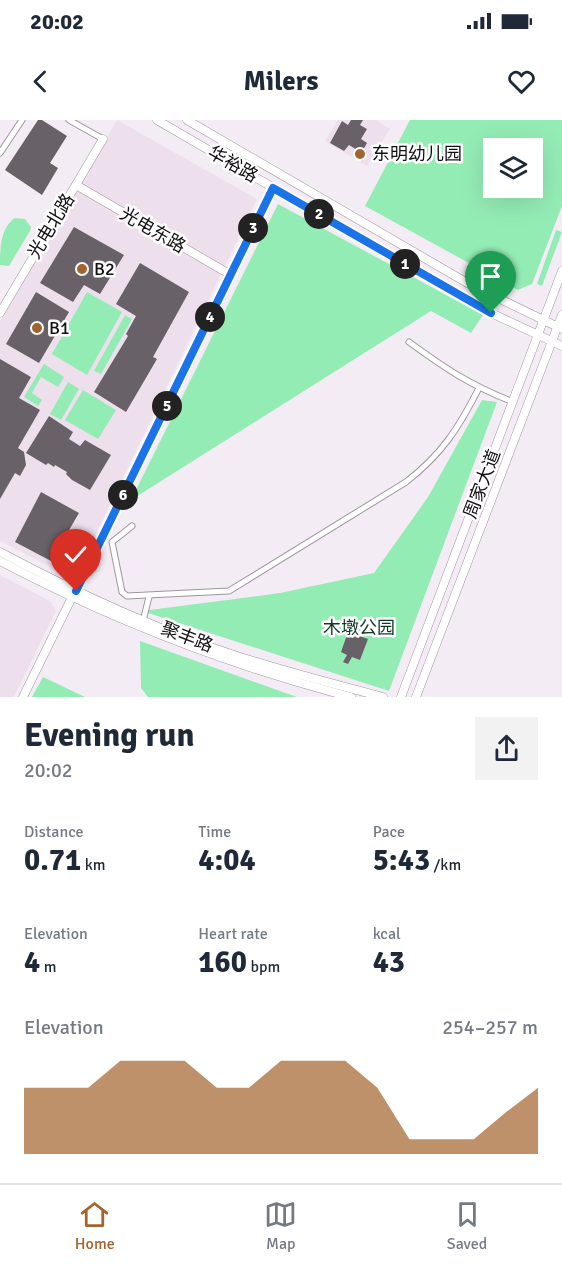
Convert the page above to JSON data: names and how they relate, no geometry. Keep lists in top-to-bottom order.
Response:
{
  "streets": {
    "street": [
      "华裕路",
      "光电北路",
      "光电东路",
      "周家大道",
      "聚丰路"
    ]
  },
  "crossings": [
    ["华裕路", "周家大道"],
    ["光电北路", "光电东路"]
  ],
  "parks": ["木墩公园"],
  "places": ["东明幼儿园", "B2", "B1"],
  "page": {
    "status": "20:02",
    "header": "Milers",
    "pins": [
      "2",
      "3",
      "1",
      "4",
      "5",
      "6"
    ],
    "heading": ["Evening run", "20:02"],
    "stats": [
      ["Distance", "0.71 km"],
      ["Time", "4:04"],
      ["Pace", "5:43 /km"],
      ["Elevation", "4 m"],
      ["Heart rate", "160 bpm"],
      ["kcal", "43"]
    ],
    "chart": ["Elevation", "254–257 m"],
    "tabs": ["Home", "Map", "Saved"]
  }
}
